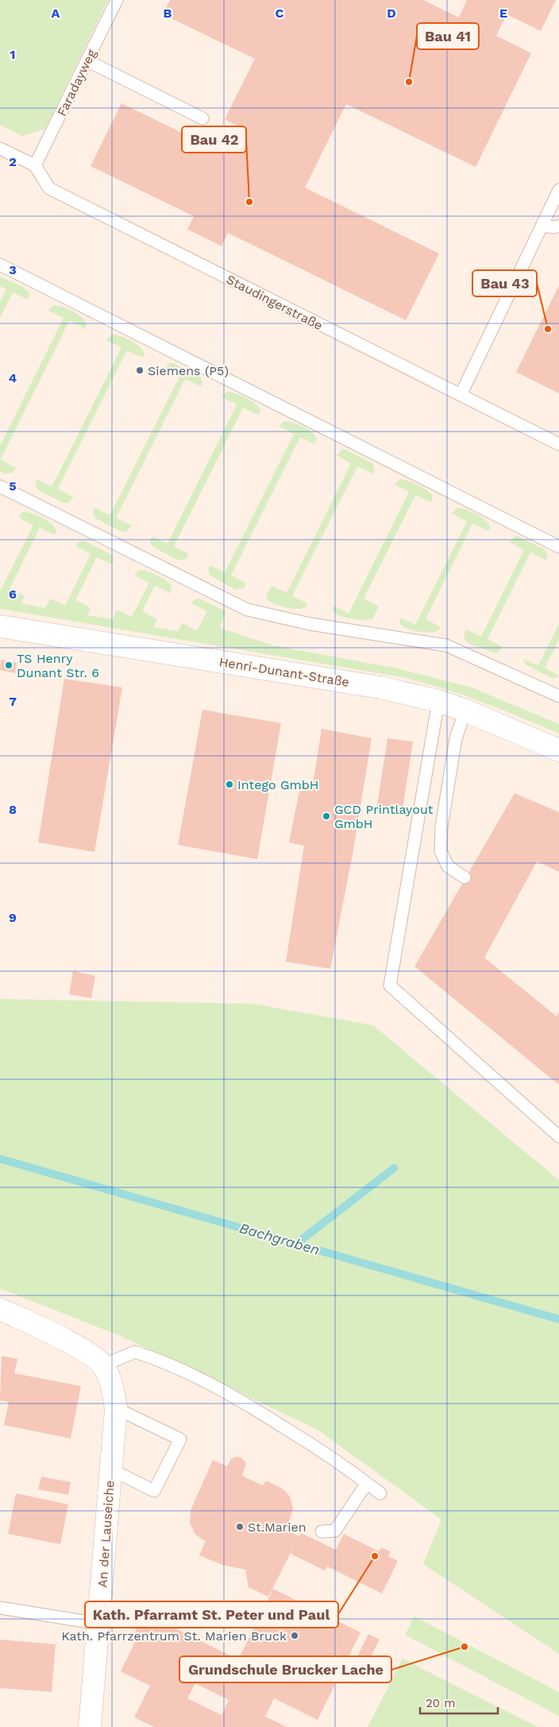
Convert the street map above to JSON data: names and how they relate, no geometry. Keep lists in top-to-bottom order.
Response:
{
  "streets": {
    "street": ["Henri-Dunant-Straße", "An der Lauseiche"],
    "lane": ["Faradayweg", "Staudingerstraße"]
  },
  "crossings": [
    ["Faradayweg", "Staudingerstraße"]
  ],
  "water": ["Bachgraben"],
  "places": [
    "Bau 41",
    "Bau 42",
    "Bau 43",
    "Siemens (P5)",
    "TS Henry Dunant Str. 6",
    "Intego GmbH",
    "GCD Printlayout GmbH",
    "St.Marien",
    "Kath. Pfarramt St. Peter und Paul",
    "Kath. Pfarrzentrum St. Marien Bruck",
    "Grundschule Brucker Lache"
  ],
  "scale_bar": "20 m",
  "grid": {
    "columns": [
      "A",
      "B",
      "C",
      "D",
      "E"
    ],
    "rows": [
      "1",
      "2",
      "3",
      "4",
      "5",
      "6",
      "7",
      "8",
      "9"
    ]
  }
}
